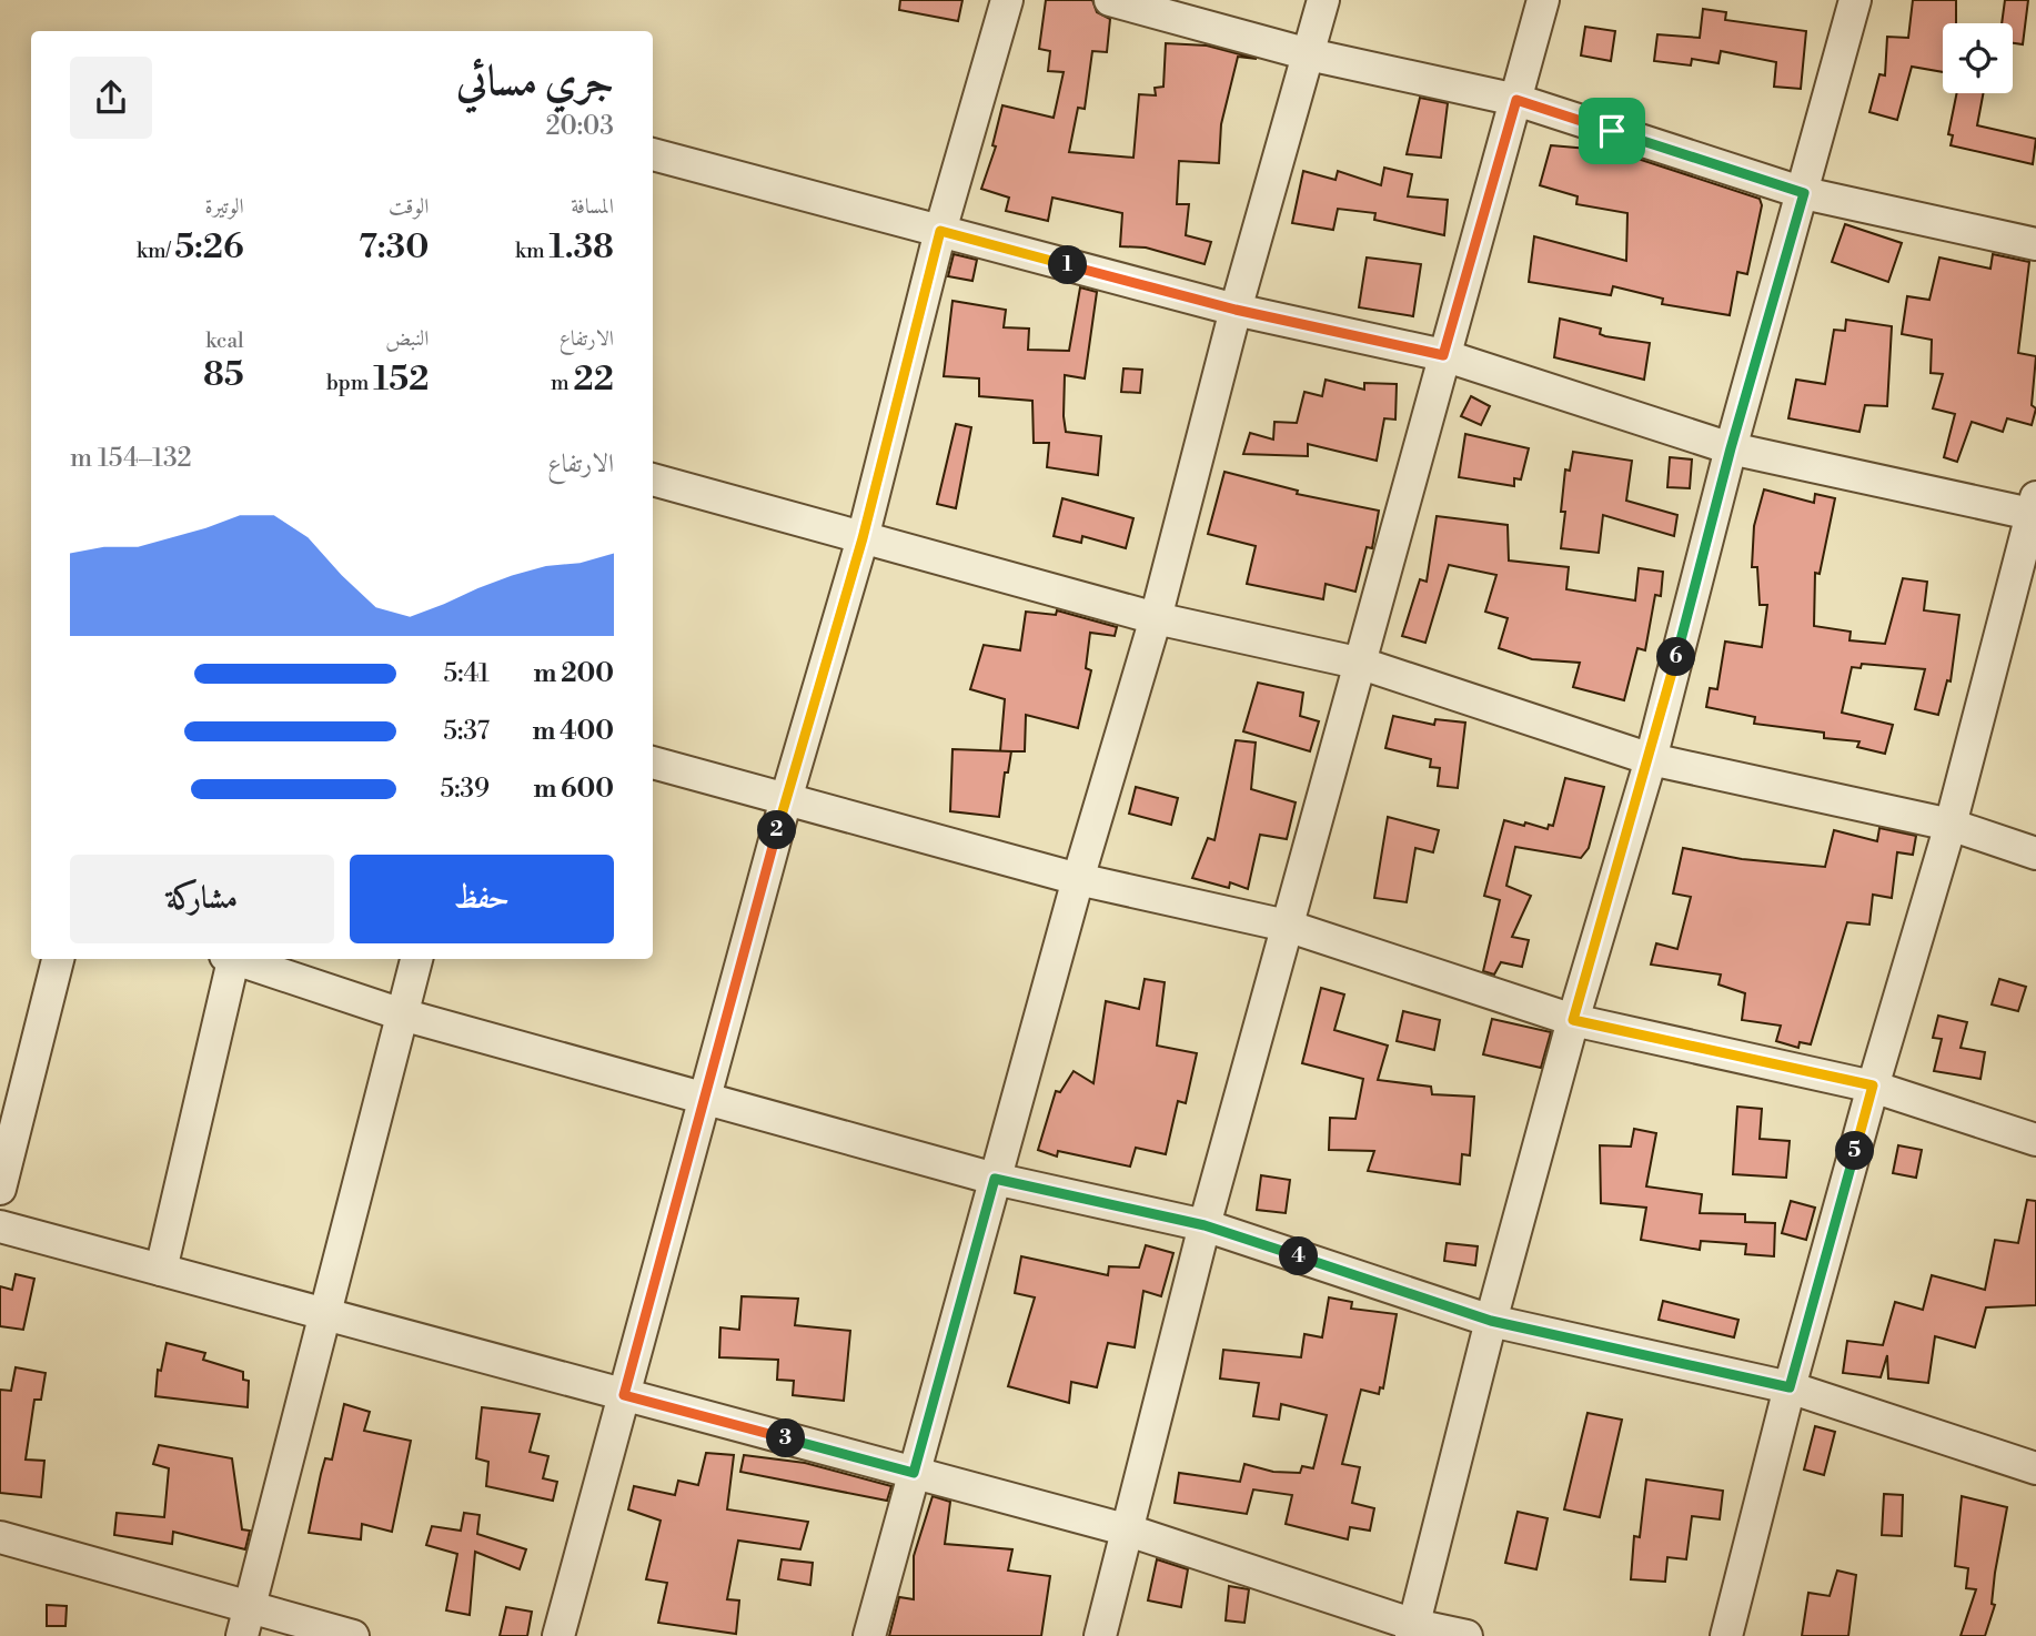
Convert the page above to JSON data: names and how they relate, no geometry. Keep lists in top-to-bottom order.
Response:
{
  "page": {
    "heading": ["جري مسائي", "20:03"],
    "stats": [
      ["المسافة", "1.38 km"],
      ["الوقت", "7:30"],
      ["الوتيرة", "5:26 /km"],
      ["الارتفاع", "22 m"],
      ["النبض", "152 bpm"],
      ["kcal", "85"]
    ],
    "pins": [
      "1",
      "6",
      "2",
      "5",
      "4",
      "3"
    ],
    "chart": ["الارتفاع", "132–154 m"],
    "list": [
      {
        "name": "200 m",
        "note": "5:41"
      },
      {
        "name": "400 m",
        "note": "5:37"
      },
      {
        "name": "600 m",
        "note": "5:39"
      }
    ],
    "buttons": ["حفظ", "مشاركة"]
  }
}
